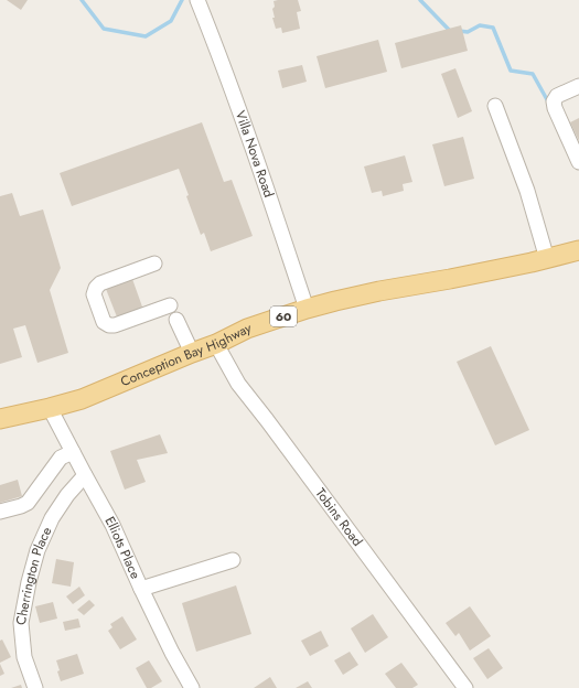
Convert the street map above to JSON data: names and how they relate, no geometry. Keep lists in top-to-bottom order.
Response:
{
  "streets": {
    "main road": ["60", "Conception Bay Highway"],
    "street": [
      "Villa Nova Road",
      "Tobins Road",
      "Elliots Place",
      "Cherrington Place"
    ]
  },
  "crossings": [
    ["Villa Nova Road", "Conception Bay Highway"],
    ["Conception Bay Highway", "Tobins Road"],
    ["Conception Bay Highway", "Elliots Place"],
    ["Elliots Place", "Cherrington Place"]
  ]
}
